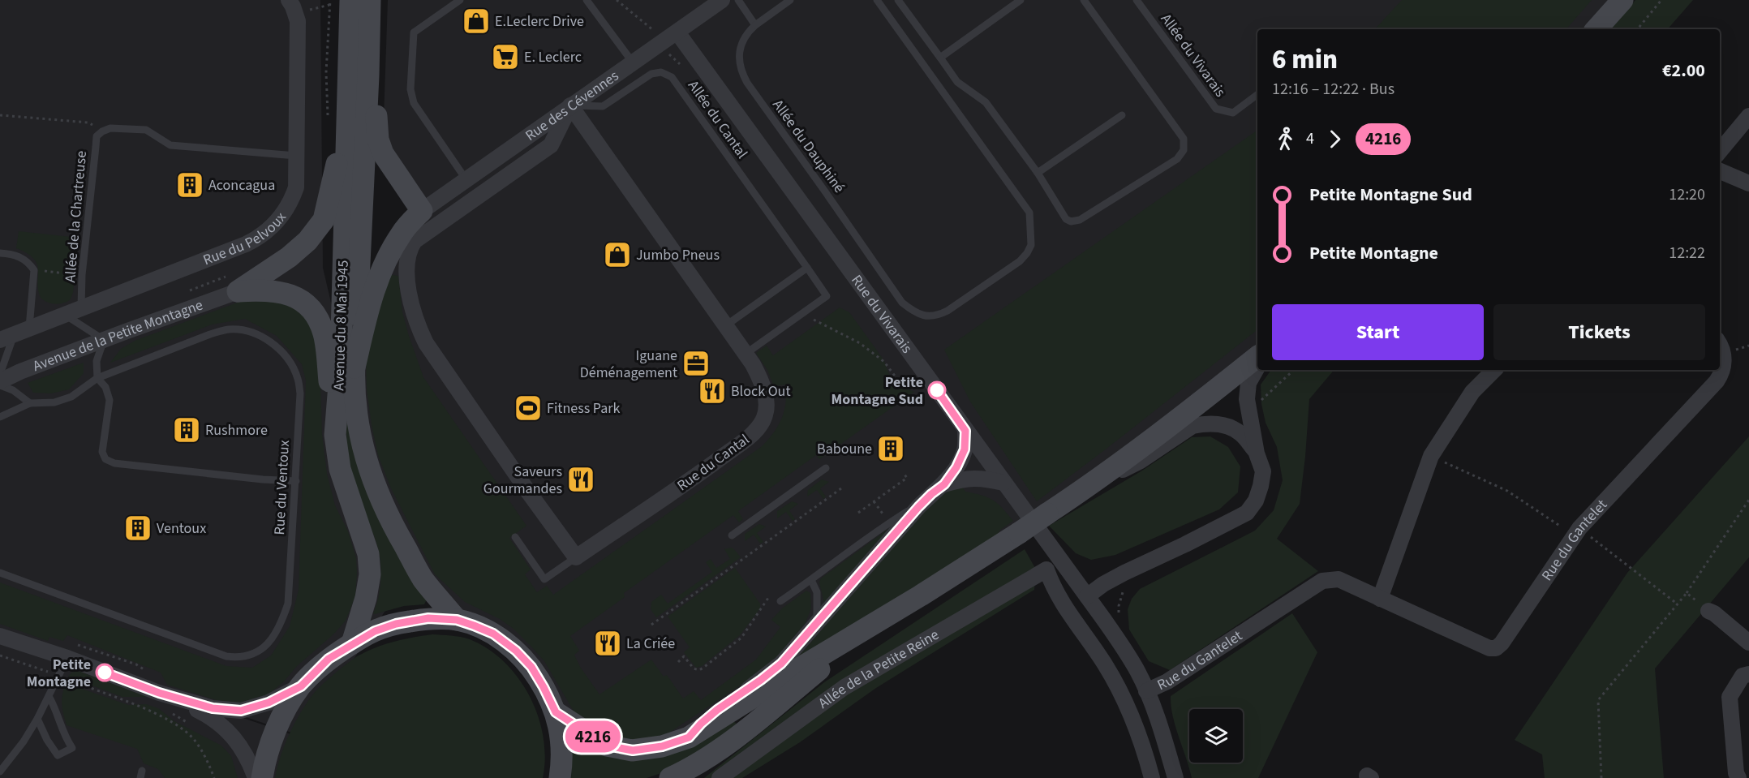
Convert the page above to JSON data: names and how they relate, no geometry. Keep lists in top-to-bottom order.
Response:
{
  "streets": {
    "main road": ["Avenue du 8 Mai 1945"],
    "street": [
      "Rue des Cévennes",
      "Rue du Pelvoux",
      "Rue du Vivarais",
      "Avenue de la Petite Montagne",
      "Rue du Cantal",
      "Rue du Gantelet",
      "Allée de la Petite Reine"
    ],
    "lane": [
      "Allée du Vivarais",
      "Allée du Cantal",
      "Allée du Dauphiné",
      "Allée de la Chartreuse",
      "Rue du Ventoux"
    ]
  },
  "crossings": [
    ["Rue des Cévennes", "Allée du Cantal"],
    ["Rue des Cévennes", "Rue du Vivarais"],
    ["Rue des Cévennes", "Rue du Cantal"],
    ["Allée du Cantal", "Rue du Cantal"],
    ["Allée de la Chartreuse", "Rue du Pelvoux"],
    ["Rue du Vivarais", "Rue du Gantelet"]
  ],
  "places": {
    "shop": ["E.Leclerc Drive", "Jumbo Pneus"],
    "supermarket": ["E. Leclerc"],
    "building": [
      "Aconcagua",
      "Rushmore",
      "Baboune",
      "Ventoux"
    ],
    "office": ["Iguane Déménagement"],
    "other": ["Petite Montagne Sud", "Petite Montagne"],
    "restaurant": ["Block Out", "Saveurs Gourmandes", "La Criée"],
    "sports": ["Fitness Park"]
  },
  "lines": ["bus line 4216"],
  "page": {
    "on_map": "4216",
    "heading": ["6 min", "12:16 – 12:22 · Bus", "€2.00"],
    "legs": ["4", "4216"],
    "list": [
      {
        "name": "Petite Montagne Sud",
        "value": "12:20"
      },
      {
        "name": "Petite Montagne",
        "value": "12:22"
      }
    ],
    "buttons": ["Start", "Tickets"]
  }
}
